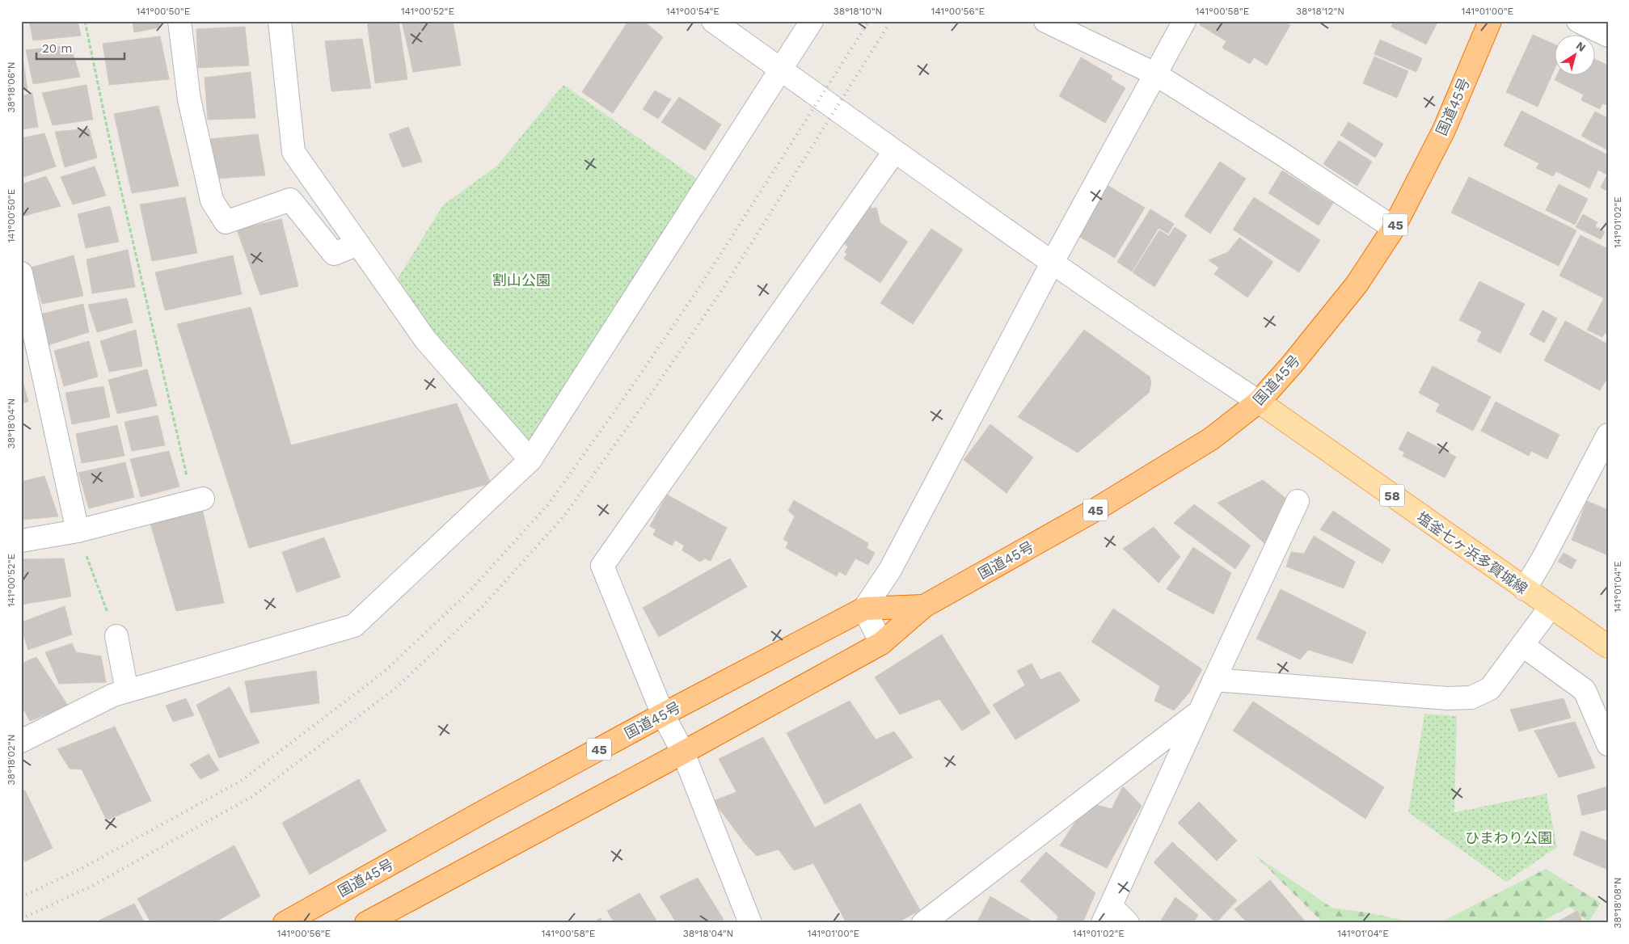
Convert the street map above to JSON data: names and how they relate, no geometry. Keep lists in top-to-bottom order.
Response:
{
  "streets": {
    "highway": ["国道45号", "45"],
    "main road": ["58", "塩釜七ヶ浜多賀城線"]
  },
  "crossings": [
    ["国道45号", "塩釜七ヶ浜多賀城線"]
  ],
  "parks": ["割山公園", "ひまわり公園"],
  "scale_bar": "20 m",
  "north": "top right",
  "coordinates": [
    "141°00'50\"E",
    "141°00'52\"E",
    "141°00'54\"E",
    "38°18'10\"N",
    "141°00'56\"E",
    "141°00'58\"E",
    "38°18'12\"N",
    "141°01'00\"E",
    "38°18'06\"N",
    "141°01'02\"E",
    "38°18'04\"N",
    "141°01'04\"E",
    "38°18'02\"N",
    "38°18'08\"N"
  ]
}
